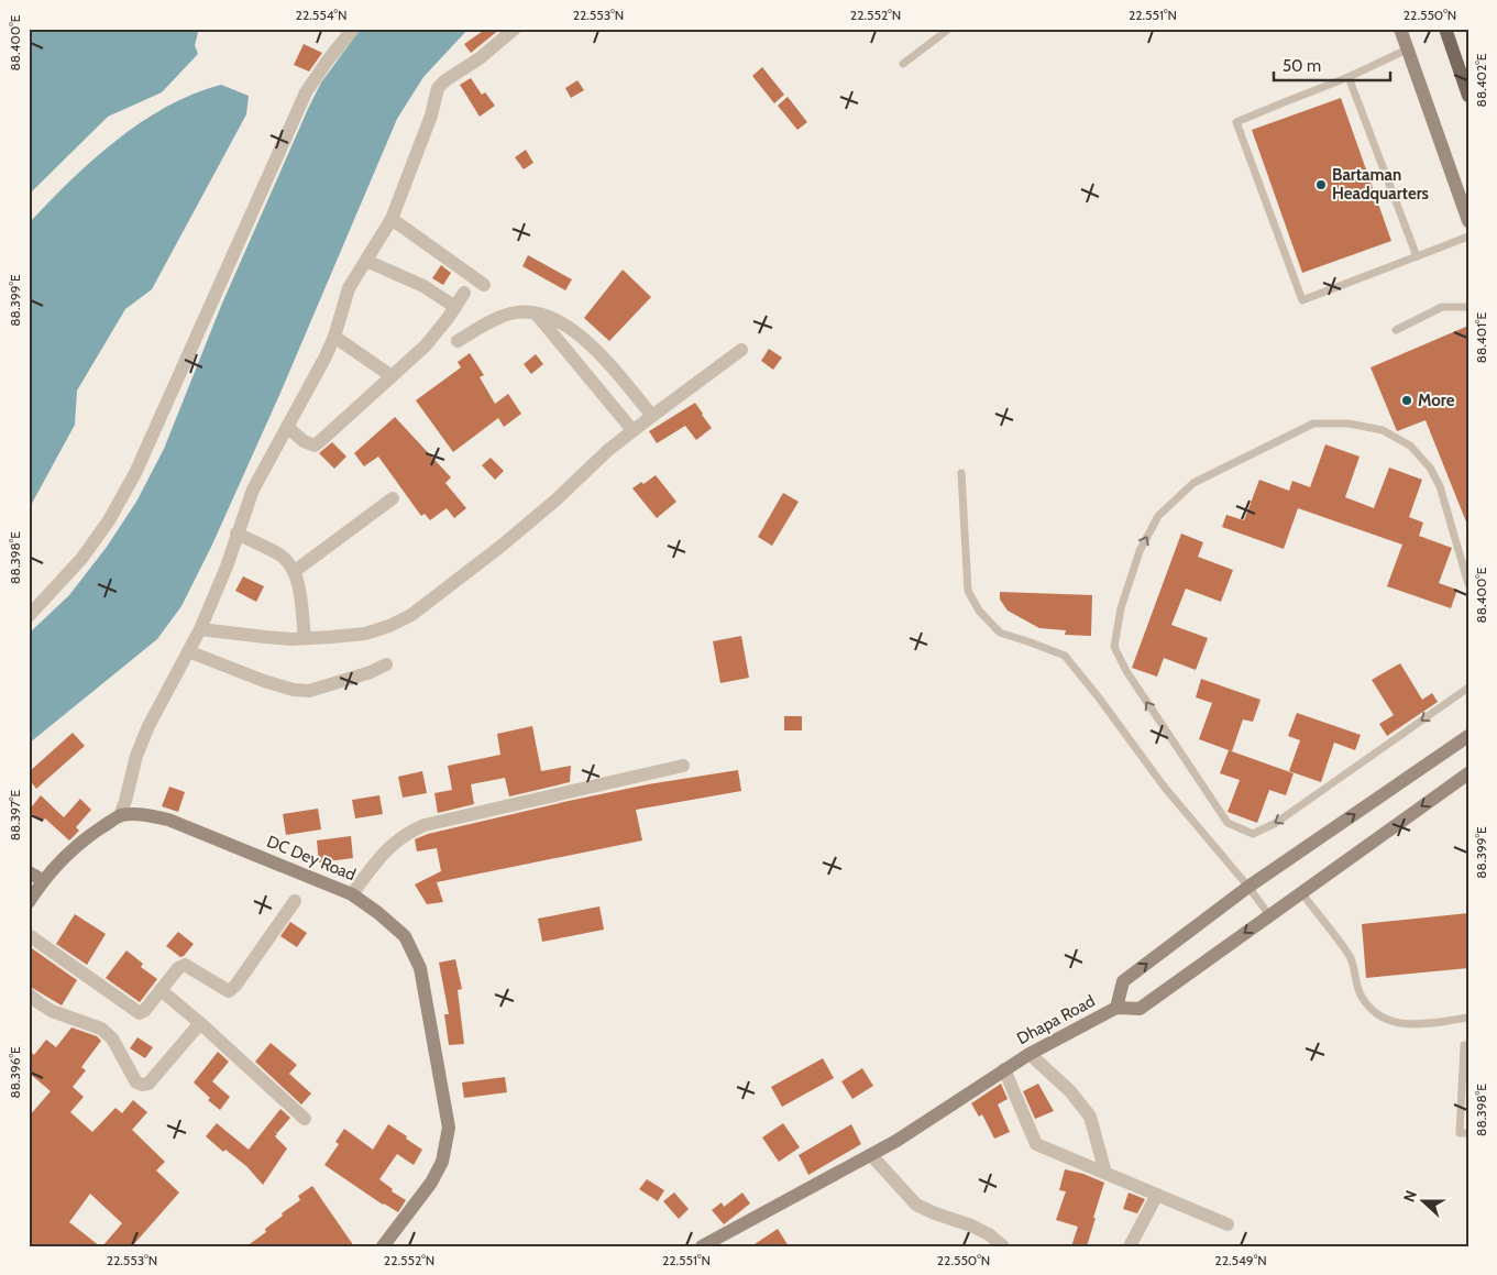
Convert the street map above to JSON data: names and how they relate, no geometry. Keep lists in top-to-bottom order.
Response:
{
  "streets": {
    "street": ["DC Dey Road", "Dhapa Road"]
  },
  "places": ["Bartaman Headquarters", "More"],
  "scale_bar": "50 m",
  "north": "left",
  "coordinates": [
    "22.554°N",
    "22.553°N",
    "22.552°N",
    "22.551°N",
    "22.550°N",
    "88.400°E",
    "88.402°E",
    "88.399°E",
    "88.401°E",
    "88.398°E",
    "88.397°E",
    "88.396°E",
    "22.549°N"
  ]
}
